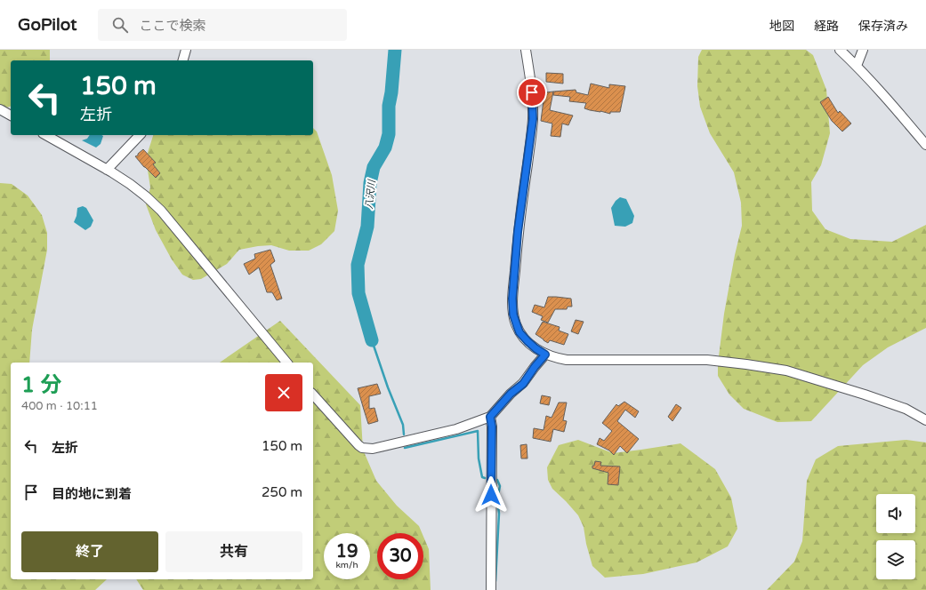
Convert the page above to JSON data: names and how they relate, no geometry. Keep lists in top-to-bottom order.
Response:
{
  "water": ["八沢川"],
  "page": {
    "header": "GoPilot",
    "search": "ここで検索",
    "nav": ["地図", "経路", "保存済み"],
    "turn": ["150 m", "左折"],
    "heading": ["1 分", "400 m · 10:11"],
    "list": [
      {
        "name": "左折",
        "value": "150 m"
      },
      {
        "name": "目的地に到着",
        "value": "250 m"
      }
    ],
    "buttons": ["終了", "共有"],
    "speed": "19 km/h",
    "limit": "30"
  }
}
